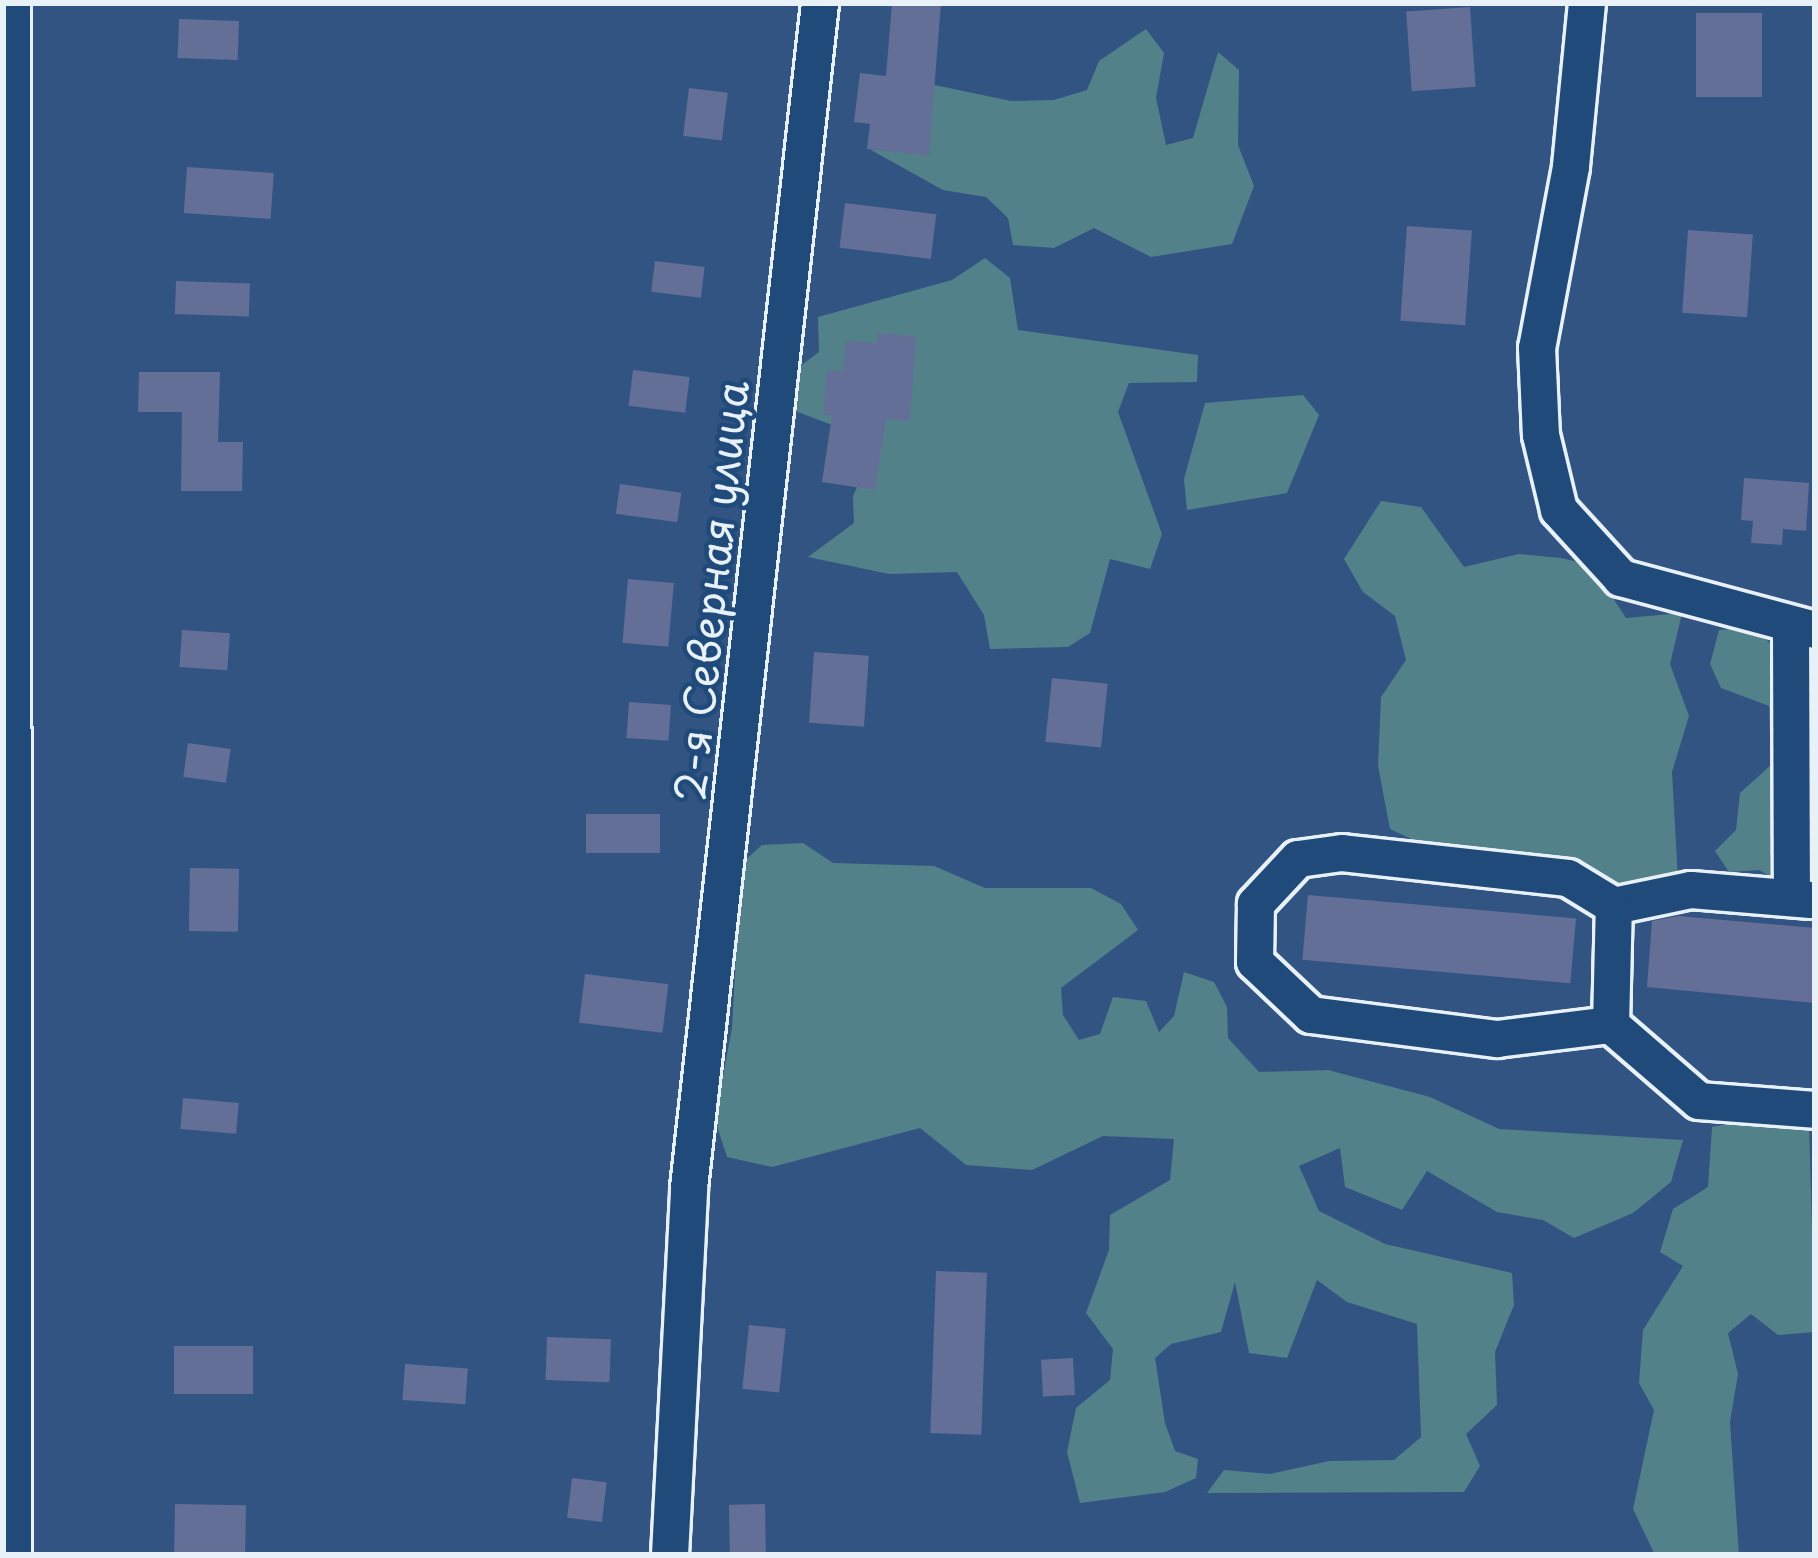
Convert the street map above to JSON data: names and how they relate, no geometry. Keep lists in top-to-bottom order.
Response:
{
  "streets": {
    "street": ["2-я Северная улица"]
  }
}
